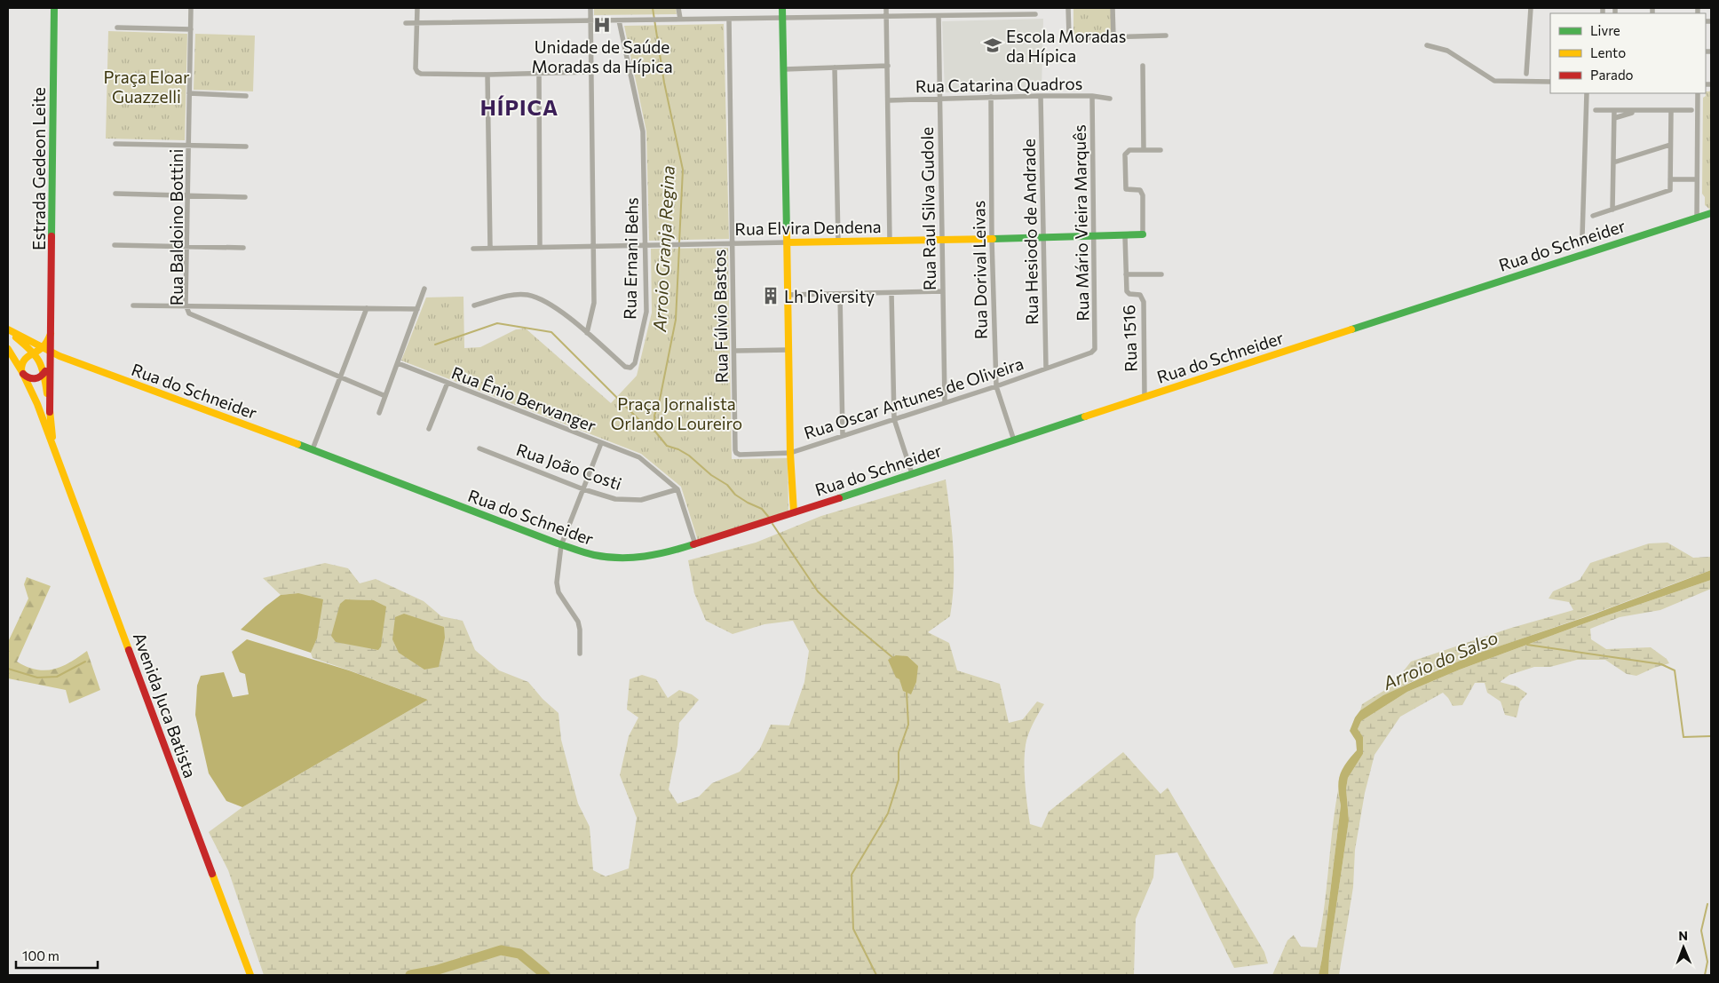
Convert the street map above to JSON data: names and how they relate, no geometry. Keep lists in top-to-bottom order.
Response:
{
  "streets": {
    "street": [
      "Rua Catarina Quadros",
      "Estrada Gedeon Leite",
      "Rua Raul Silva Gudole",
      "Rua Mário Vieira Marquês",
      "Rua Baldoino Bottini",
      "Rua Elvira Dendena",
      "Rua Hesiodo de Andrade",
      "Rua do Schneider",
      "Rua Ernani Behs",
      "Rua Dorival Leivas",
      "Rua Fúlvio Bastos",
      "Rua 1516",
      "Rua Oscar Antunes de Oliveira",
      "Rua Ênio Berwanger",
      "Rua João Costi",
      "Avenida Juca Batista"
    ]
  },
  "crossings": [
    ["Rua Catarina Quadros", "Rua Raul Silva Gudole"],
    ["Rua Catarina Quadros", "Rua Mário Vieira Marquês"],
    ["Rua Catarina Quadros", "Rua Hesiodo de Andrade"],
    ["Rua Catarina Quadros", "Rua Dorival Leivas"],
    ["Estrada Gedeon Leite", "Rua do Schneider"],
    ["Estrada Gedeon Leite", "Avenida Juca Batista"],
    ["Rua Raul Silva Gudole", "Rua Elvira Dendena"],
    ["Rua Raul Silva Gudole", "Rua Oscar Antunes de Oliveira"],
    ["Rua Mário Vieira Marquês", "Rua Elvira Dendena"],
    ["Rua Mário Vieira Marquês", "Rua Oscar Antunes de Oliveira"],
    ["Rua Elvira Dendena", "Rua Hesiodo de Andrade"],
    ["Rua Elvira Dendena", "Rua Ernani Behs"],
    ["Rua Elvira Dendena", "Rua Dorival Leivas"],
    ["Rua Elvira Dendena", "Rua Fúlvio Bastos"],
    ["Rua Elvira Dendena", "Rua 1516"],
    ["Rua Hesiodo de Andrade", "Rua Oscar Antunes de Oliveira"],
    ["Rua do Schneider", "Rua Dorival Leivas"],
    ["Rua do Schneider", "Rua 1516"],
    ["Rua do Schneider", "Avenida Juca Batista"],
    ["Rua Dorival Leivas", "Rua Oscar Antunes de Oliveira"],
    ["Rua Fúlvio Bastos", "Rua Oscar Antunes de Oliveira"],
    ["Rua Ênio Berwanger", "Rua João Costi"]
  ],
  "districts": ["HÍPICA"],
  "water": ["Arroio Granja Regina", "Arroio do Salso"],
  "parks": ["Praça Eloar Guazzelli", "Praça Jornalista Orlando Loureiro"],
  "places": {
    "hospital": ["Unidade de Saúde Moradas da Hípica"],
    "school or university": ["Escola Moradas da Hípica"],
    "building": ["Lh Diversity"]
  },
  "legend": ["Livre", "Lento", "Parado"],
  "scale_bar": "100 m",
  "north": "top"
}
